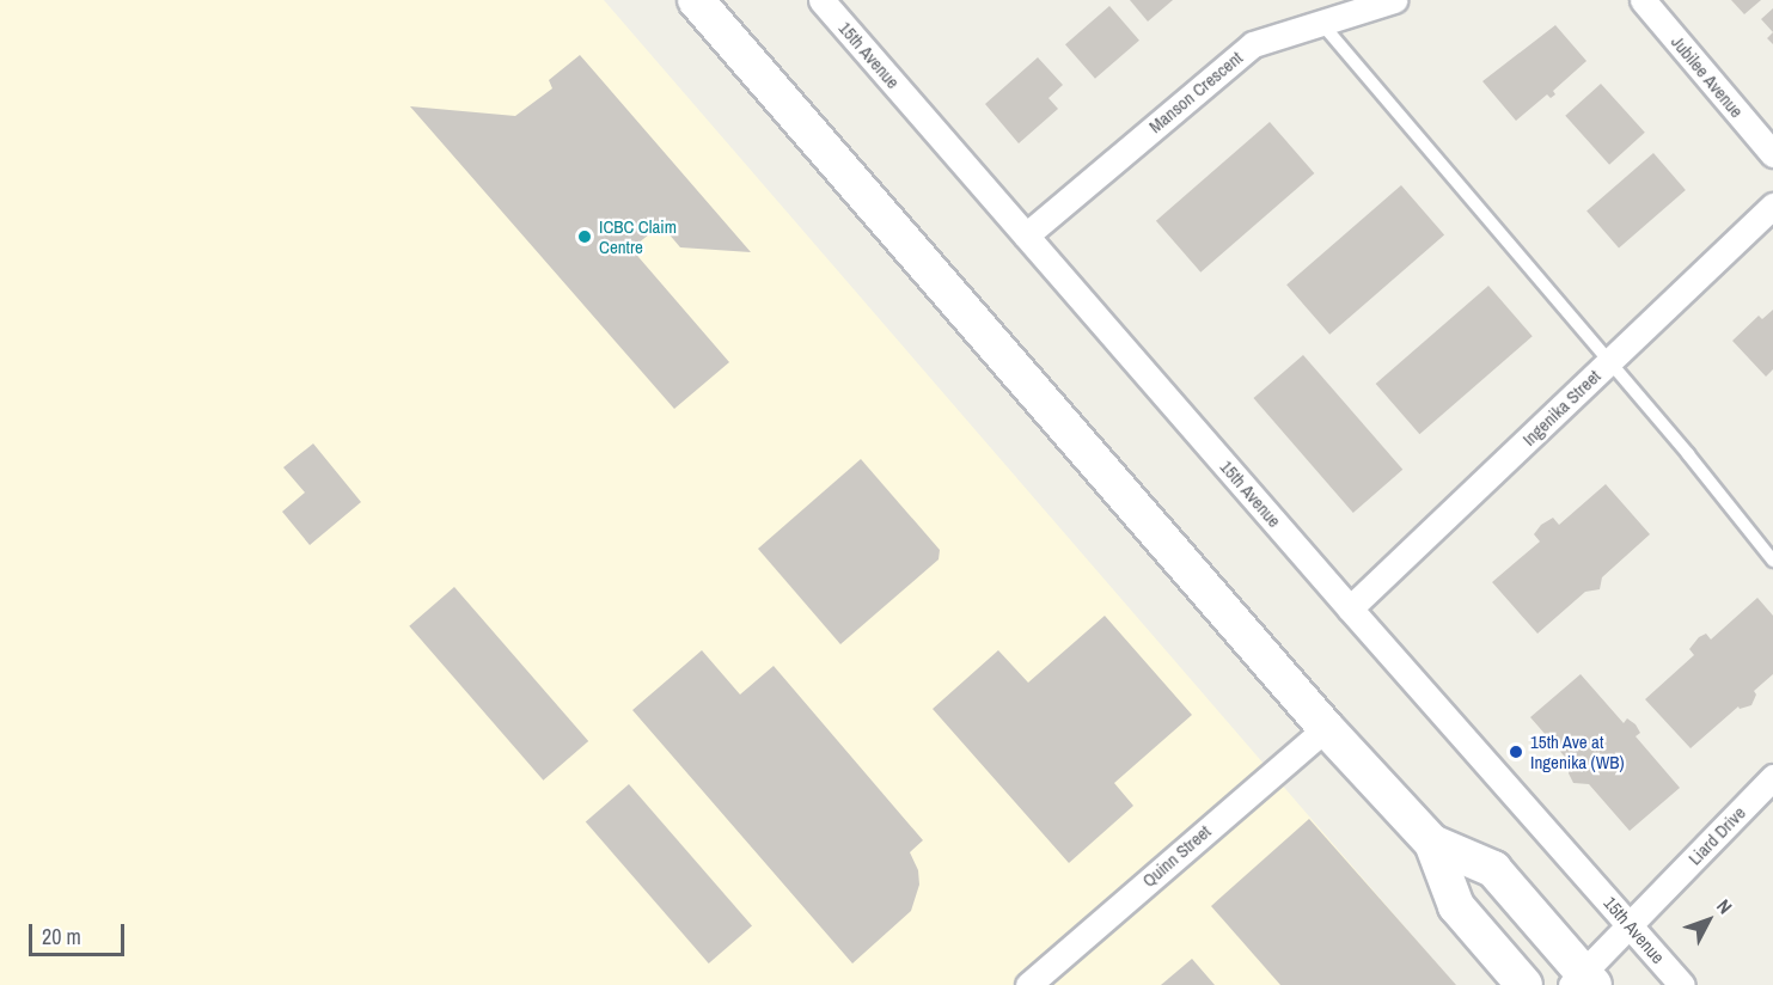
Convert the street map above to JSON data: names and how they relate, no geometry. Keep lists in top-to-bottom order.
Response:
{
  "streets": {
    "street": [
      "15th Avenue",
      "Jubilee Avenue",
      "Manson Crescent",
      "Ingenika Street",
      "Liard Drive",
      "Quinn Street"
    ]
  },
  "crossings": [
    ["15th Avenue", "Manson Crescent"],
    ["15th Avenue", "Ingenika Street"],
    ["15th Avenue", "Liard Drive"]
  ],
  "places": ["ICBC Claim Centre", "15th Ave at Ingenika (WB)"],
  "scale_bar": "20 m",
  "north": "top right"
}
